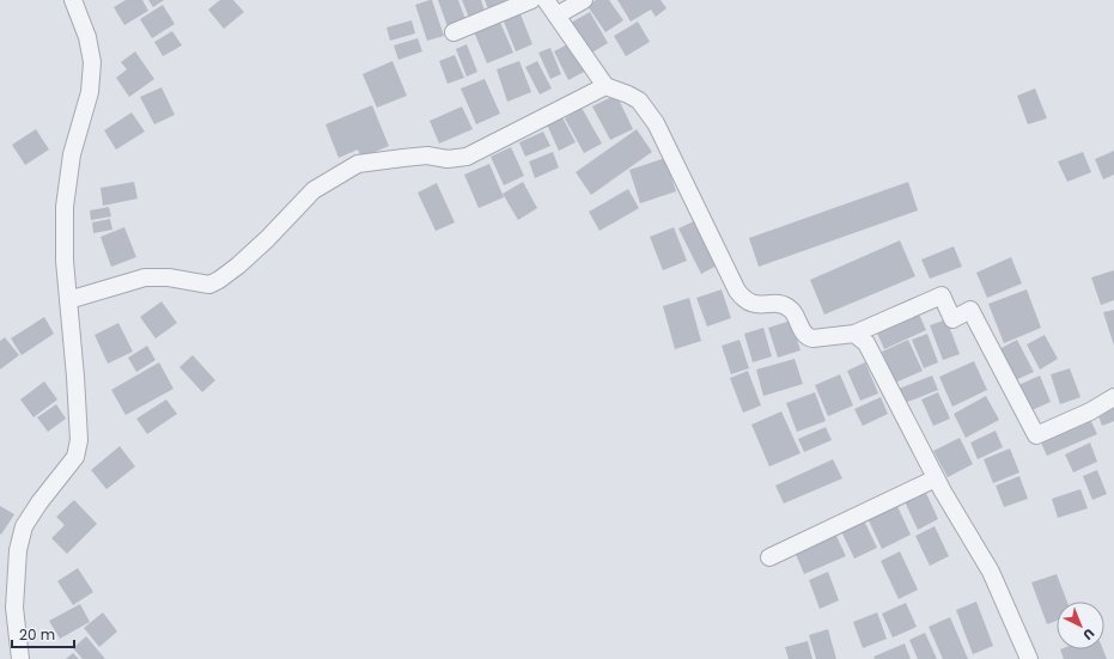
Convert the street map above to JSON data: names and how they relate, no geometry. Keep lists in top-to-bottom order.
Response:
{
  "scale_bar": "20 m",
  "north": "bottom right"
}
